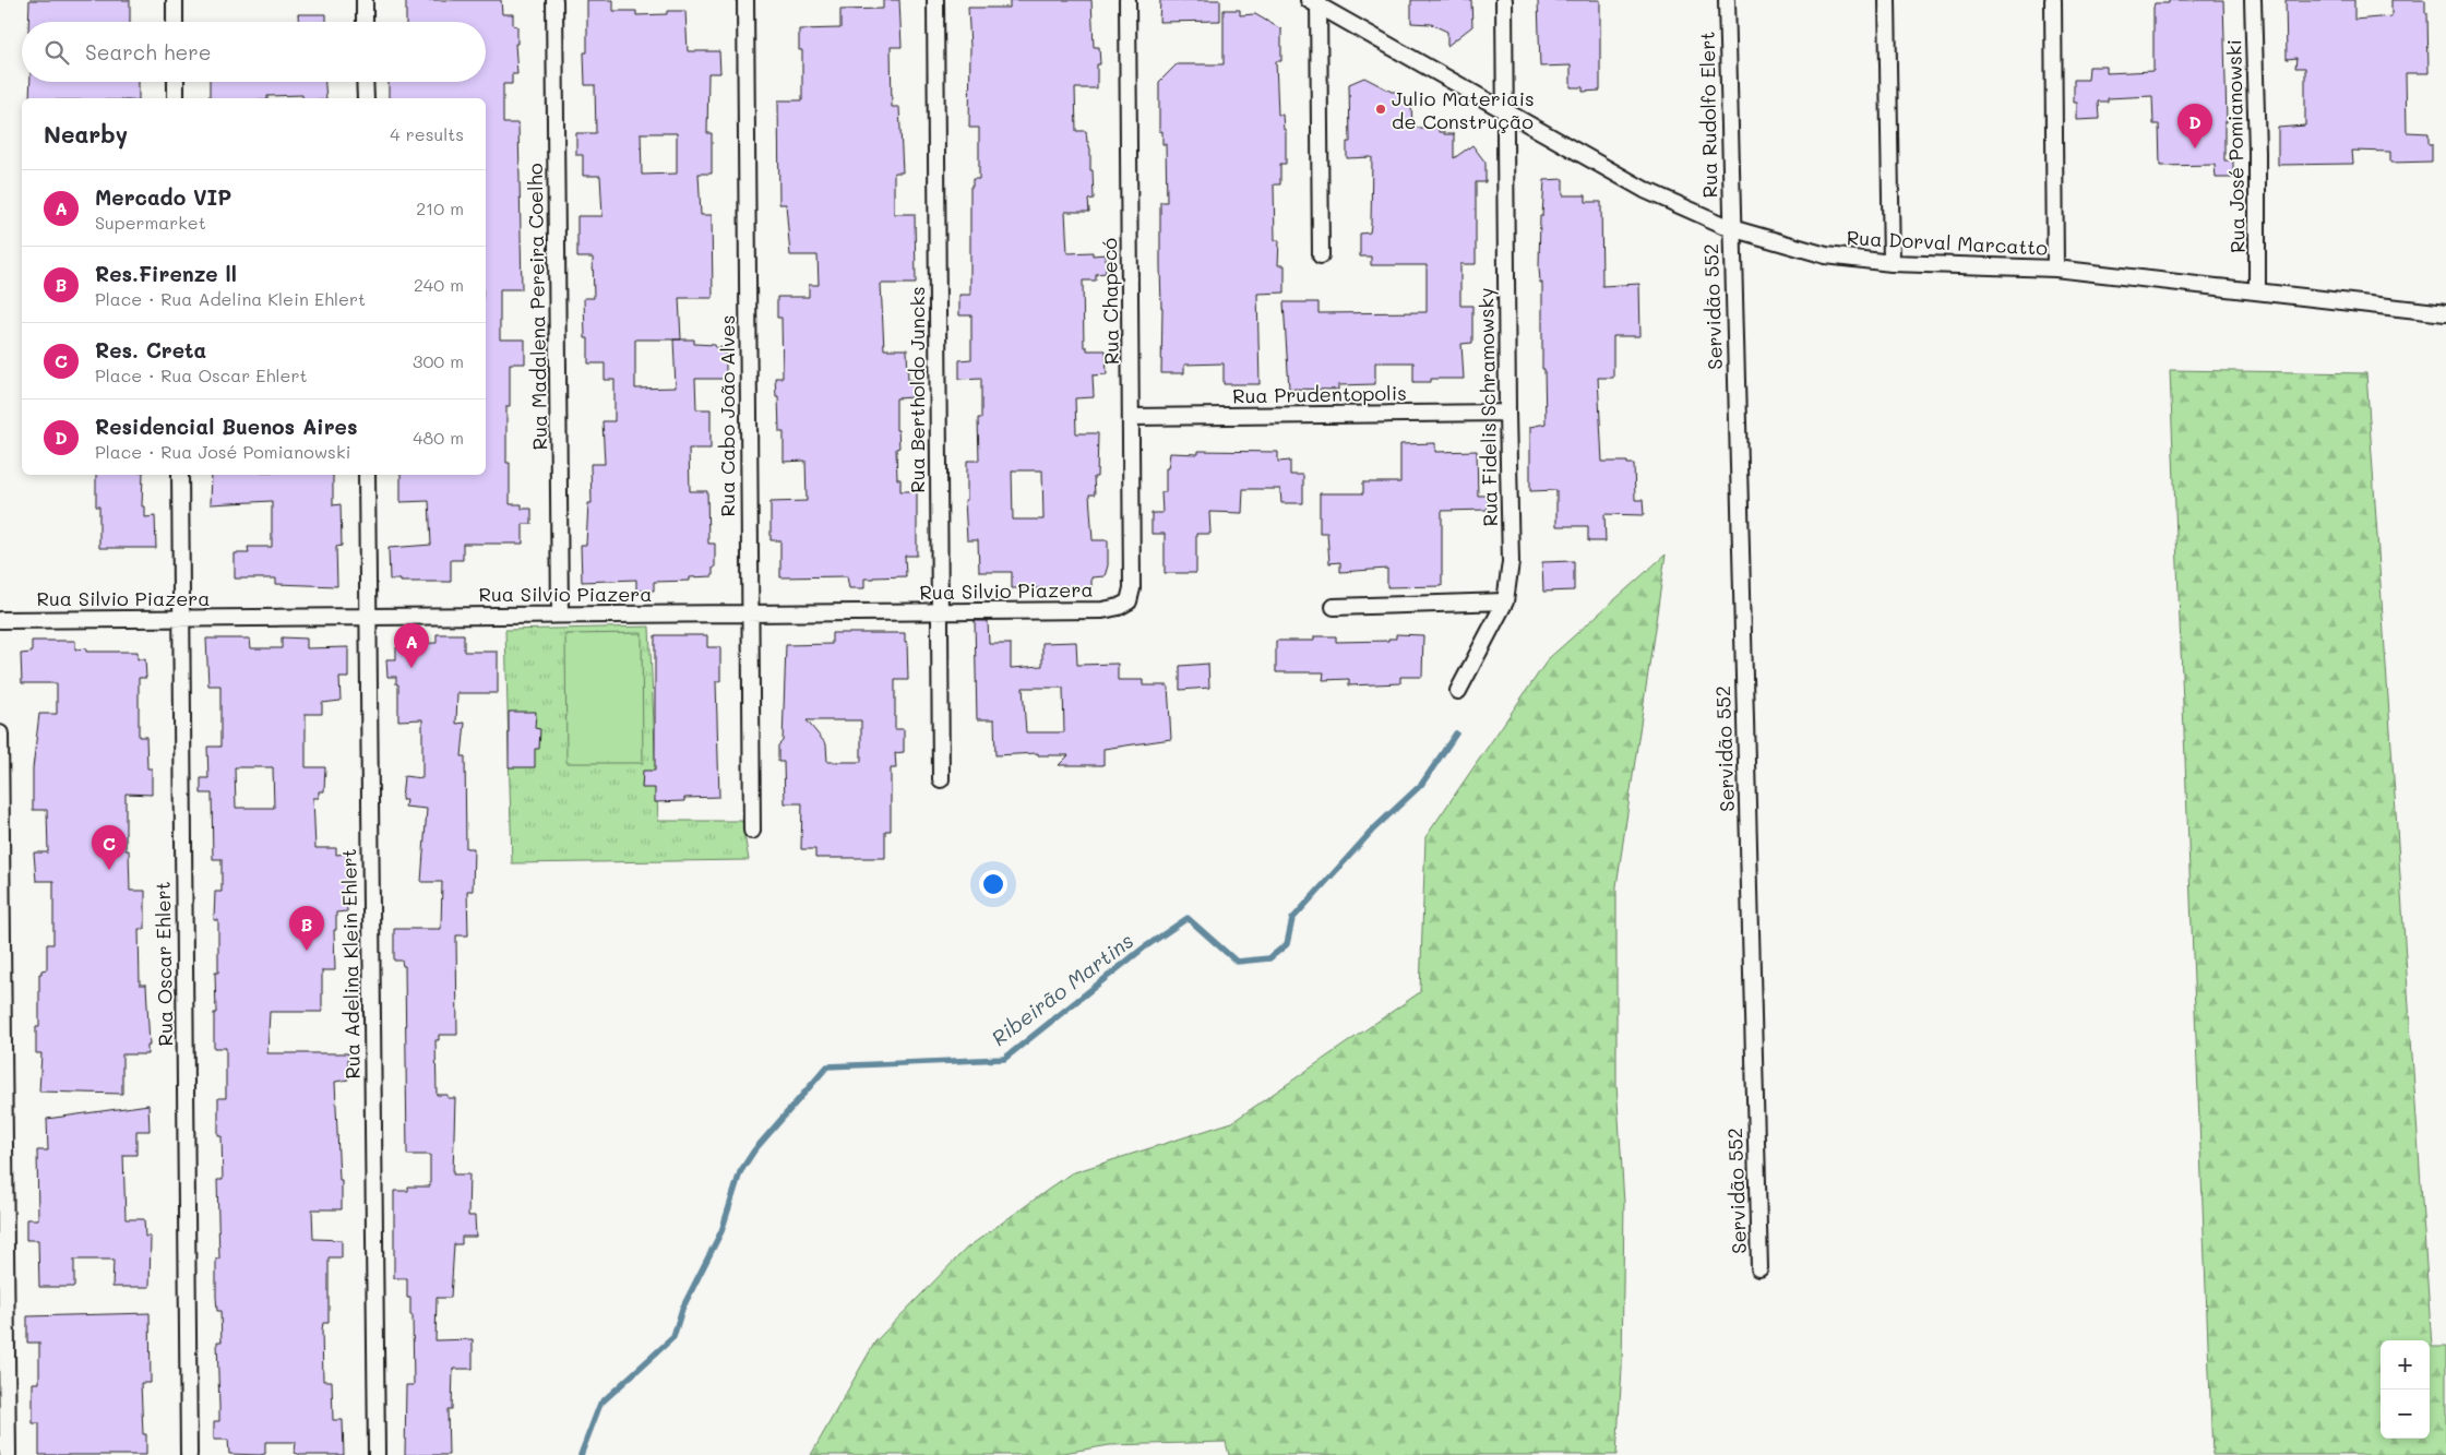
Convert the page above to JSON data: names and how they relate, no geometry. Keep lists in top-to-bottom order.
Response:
{
  "streets": {
    "street": [
      "Rua Rudolfo Elert",
      "Rua José Pomianowski",
      "Rua Dorval Marcatto",
      "Rua Chapecó",
      "Rua Madalena Pereira Coelho",
      "Servidão 552",
      "Rua Bertholdo Juncks",
      "Rua Prudentopolis",
      "Rua Fidelis Schramowsky",
      "Rua Cabo João Alves",
      "Rua Silvio Piazera",
      "Rua Oscar Ehlert",
      "Rua Adelina Klein Ehlert"
    ]
  },
  "crossings": [
    ["Rua Rudolfo Elert", "Rua Dorval Marcatto"],
    ["Rua Rudolfo Elert", "Servidão 552"],
    ["Rua José Pomianowski", "Rua Dorval Marcatto"],
    ["Rua Dorval Marcatto", "Servidão 552"],
    ["Rua Dorval Marcatto", "Rua Fidelis Schramowsky"],
    ["Rua Chapecó", "Rua Prudentopolis"],
    ["Rua Chapecó", "Rua Silvio Piazera"],
    ["Rua Madalena Pereira Coelho", "Rua Silvio Piazera"],
    ["Rua Bertholdo Juncks", "Rua Silvio Piazera"],
    ["Rua Prudentopolis", "Rua Fidelis Schramowsky"],
    ["Rua Cabo João Alves", "Rua Silvio Piazera"],
    ["Rua Silvio Piazera", "Rua Oscar Ehlert"],
    ["Rua Silvio Piazera", "Rua Adelina Klein Ehlert"]
  ],
  "water": ["Ribeirão Martins"],
  "places": ["Julio Materiais de Construção"],
  "page": {
    "search": "Search here",
    "heading": ["Nearby", "4 results"],
    "pins": [
      "D",
      "A",
      "C",
      "B"
    ],
    "list": [
      {
        "mark": "A",
        "name": "Mercado VIP",
        "note": "Supermarket",
        "value": "210 m"
      },
      {
        "mark": "B",
        "name": "Res.Firenze ll",
        "note": "Place · Rua Adelina Klein Ehlert",
        "value": "240 m"
      },
      {
        "mark": "C",
        "name": "Res. Creta",
        "note": "Place · Rua Oscar Ehlert",
        "value": "300 m"
      },
      {
        "mark": "D",
        "name": "Residencial Buenos Aires",
        "note": "Place · Rua José Pomianowski",
        "value": "480 m"
      }
    ],
    "map_buttons": ["+", "−"]
  }
}
